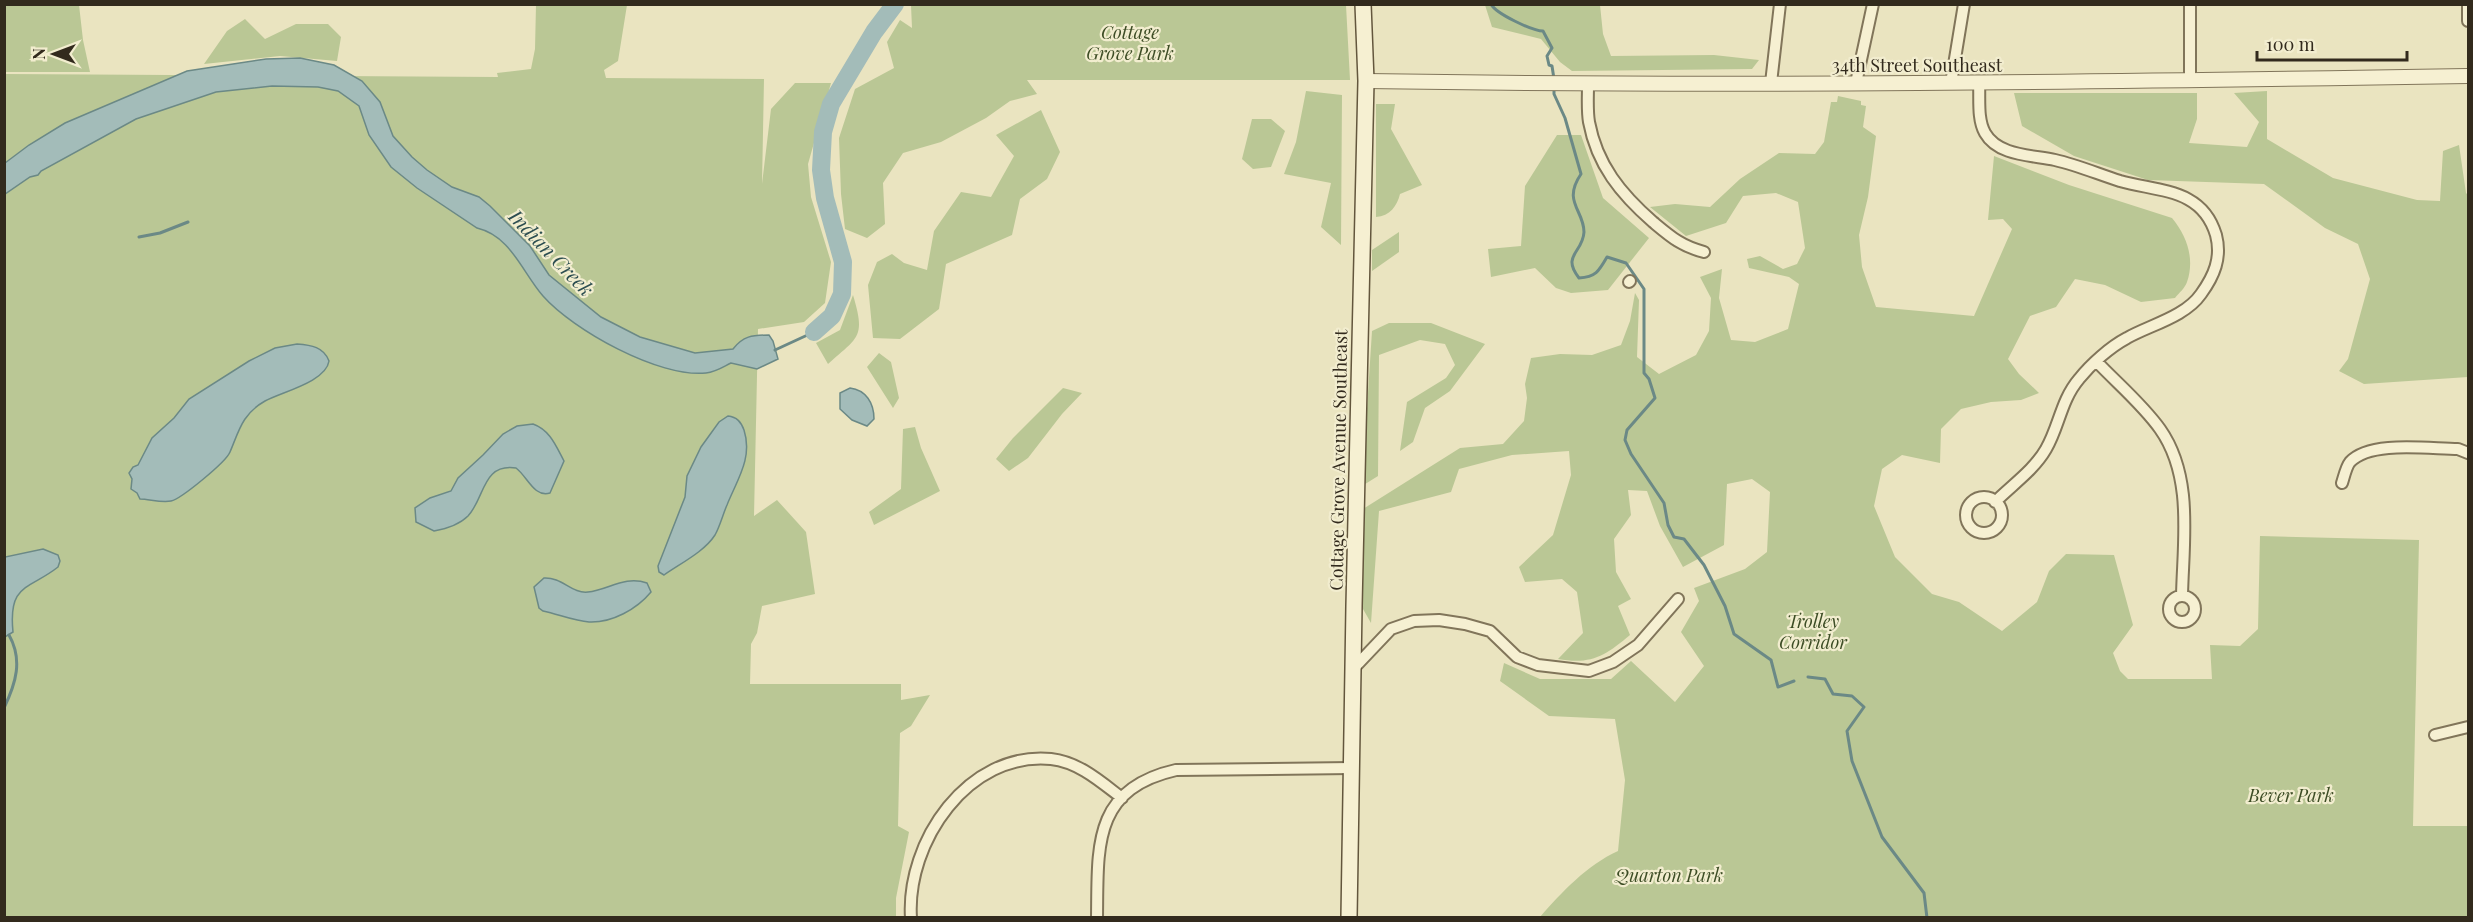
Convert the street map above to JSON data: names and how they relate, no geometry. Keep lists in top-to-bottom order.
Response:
{
  "streets": {
    "main road": ["Cottage Grove Avenue Southeast"],
    "street": ["34th Street Southeast"]
  },
  "crossings": [
    ["34th Street Southeast", "Cottage Grove Avenue Southeast"]
  ],
  "water": ["Indian Creek"],
  "parks": [
    "Cottage Grove Park",
    "Trolley Corridor",
    "Bever Park",
    "Quarton Park"
  ],
  "scale_bar": "100 m",
  "north": "left"
}
